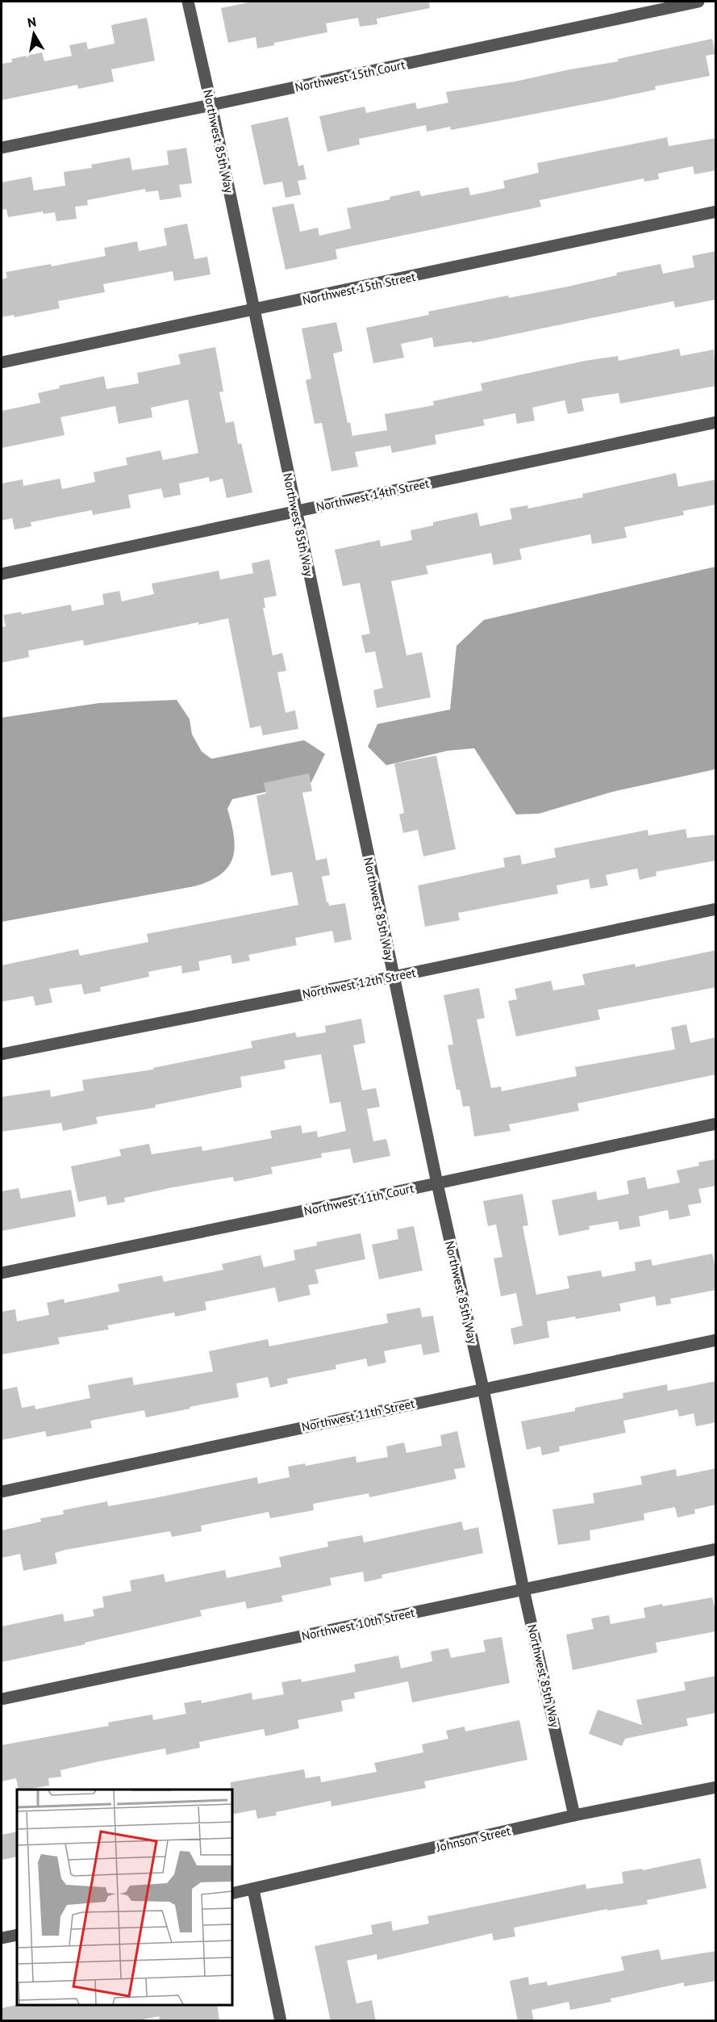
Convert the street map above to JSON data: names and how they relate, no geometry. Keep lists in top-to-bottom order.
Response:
{
  "streets": {
    "street": [
      "Northwest 15th Court",
      "Northwest 85th Way",
      "Northwest 15th Street",
      "Northwest 14th Street",
      "Northwest 12th Street",
      "Northwest 11th Court",
      "Northwest 11th Street",
      "Northwest 10th Street",
      "Johnson Street"
    ]
  },
  "crossings": [
    ["Northwest 15th Court", "Northwest 85th Way"],
    ["Northwest 85th Way", "Northwest 15th Street"],
    ["Northwest 85th Way", "Northwest 14th Street"],
    ["Northwest 85th Way", "Northwest 12th Street"],
    ["Northwest 85th Way", "Northwest 11th Court"],
    ["Northwest 85th Way", "Northwest 11th Street"],
    ["Northwest 85th Way", "Northwest 10th Street"],
    ["Northwest 85th Way", "Johnson Street"]
  ],
  "north": "top"
}
